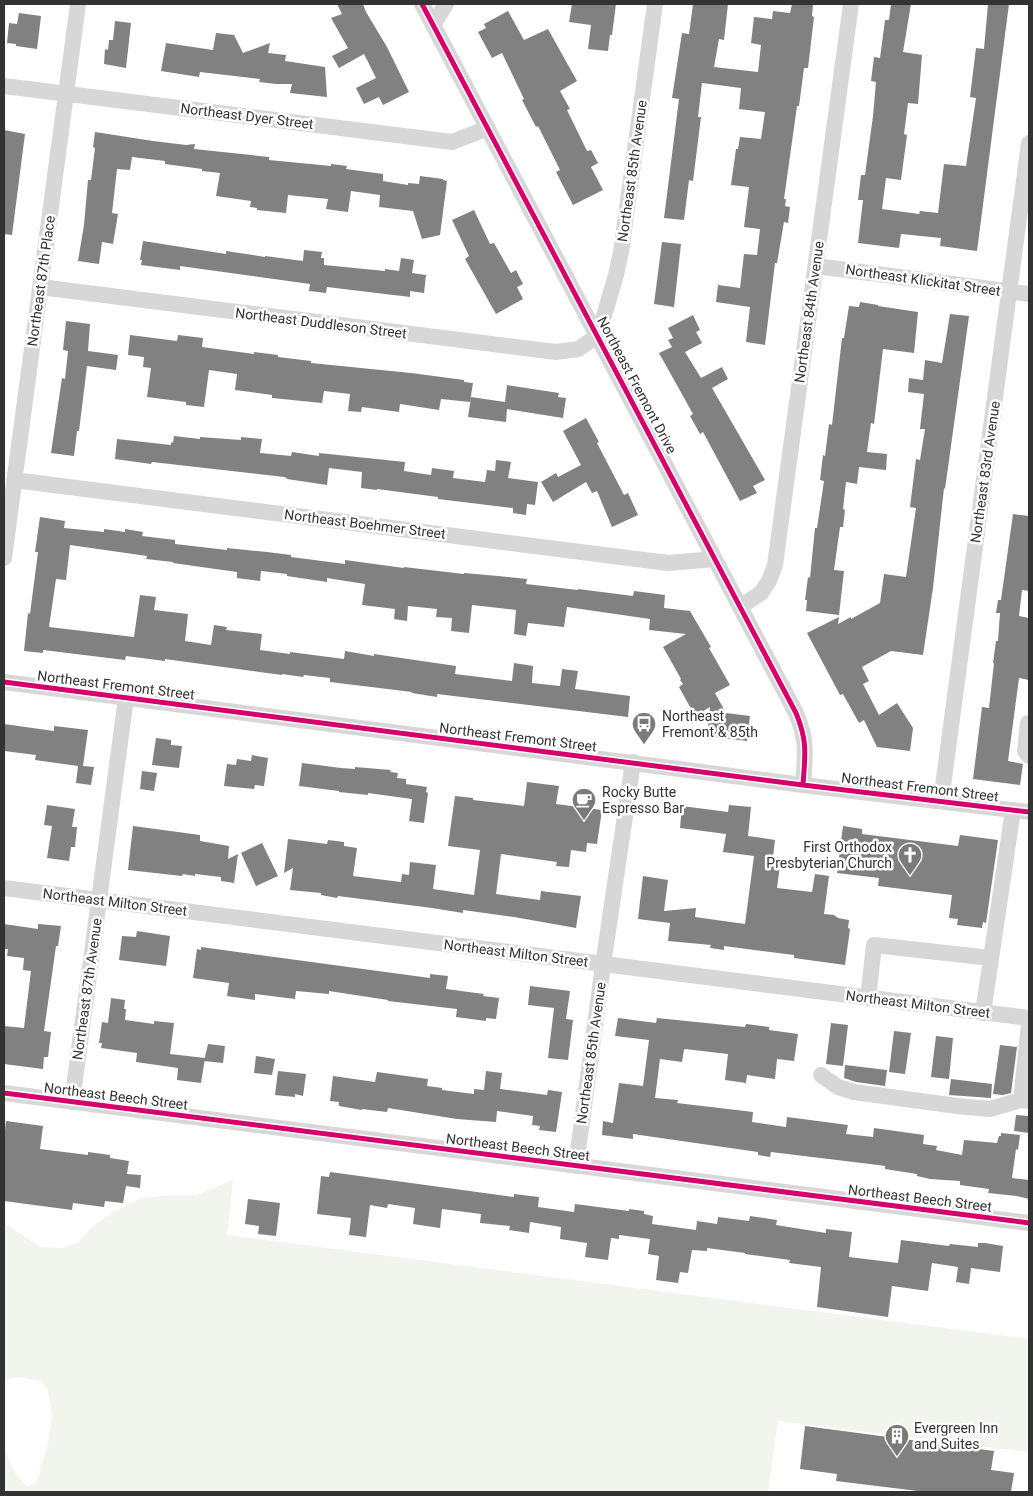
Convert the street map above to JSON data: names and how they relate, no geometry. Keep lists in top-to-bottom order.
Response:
{
  "streets": {
    "street": [
      "Northeast Dyer Street",
      "Northeast 85th Avenue",
      "Northeast Klickitat Street",
      "Northeast 87th Place",
      "Northeast 84th Avenue",
      "Northeast Duddleson Street",
      "Northeast Fremont Drive",
      "Northeast 83rd Avenue",
      "Northeast Boehmer Street",
      "Northeast Fremont Street",
      "Northeast Milton Street",
      "Northeast 87th Avenue",
      "Northeast Beech Street"
    ]
  },
  "crossings": [
    ["Northeast Dyer Street", "Northeast 87th Place"],
    ["Northeast Dyer Street", "Northeast Fremont Drive"],
    ["Northeast 85th Avenue", "Northeast Duddleson Street"],
    ["Northeast 85th Avenue", "Northeast Fremont Drive"],
    ["Northeast 85th Avenue", "Northeast Fremont Street"],
    ["Northeast 85th Avenue", "Northeast Milton Street"],
    ["Northeast 85th Avenue", "Northeast Beech Street"],
    ["Northeast Klickitat Street", "Northeast 84th Avenue"],
    ["Northeast Klickitat Street", "Northeast 83rd Avenue"],
    ["Northeast 87th Place", "Northeast Duddleson Street"],
    ["Northeast 87th Place", "Northeast Boehmer Street"],
    ["Northeast 84th Avenue", "Northeast Fremont Drive"],
    ["Northeast Duddleson Street", "Northeast Fremont Drive"],
    ["Northeast Fremont Drive", "Northeast Boehmer Street"],
    ["Northeast Fremont Drive", "Northeast Fremont Street"],
    ["Northeast 83rd Avenue", "Northeast Fremont Street"],
    ["Northeast Fremont Street", "Northeast 87th Avenue"],
    ["Northeast Milton Street", "Northeast 87th Avenue"],
    ["Northeast 87th Avenue", "Northeast Beech Street"]
  ],
  "places": {
    "bus stop": ["Northeast Fremont & 85th"],
    "cafe": ["Rocky Butte Espresso Bar"],
    "church": ["First Orthodox Presbyterian Church"],
    "building": ["Evergreen Inn and Suites"]
  }
}
